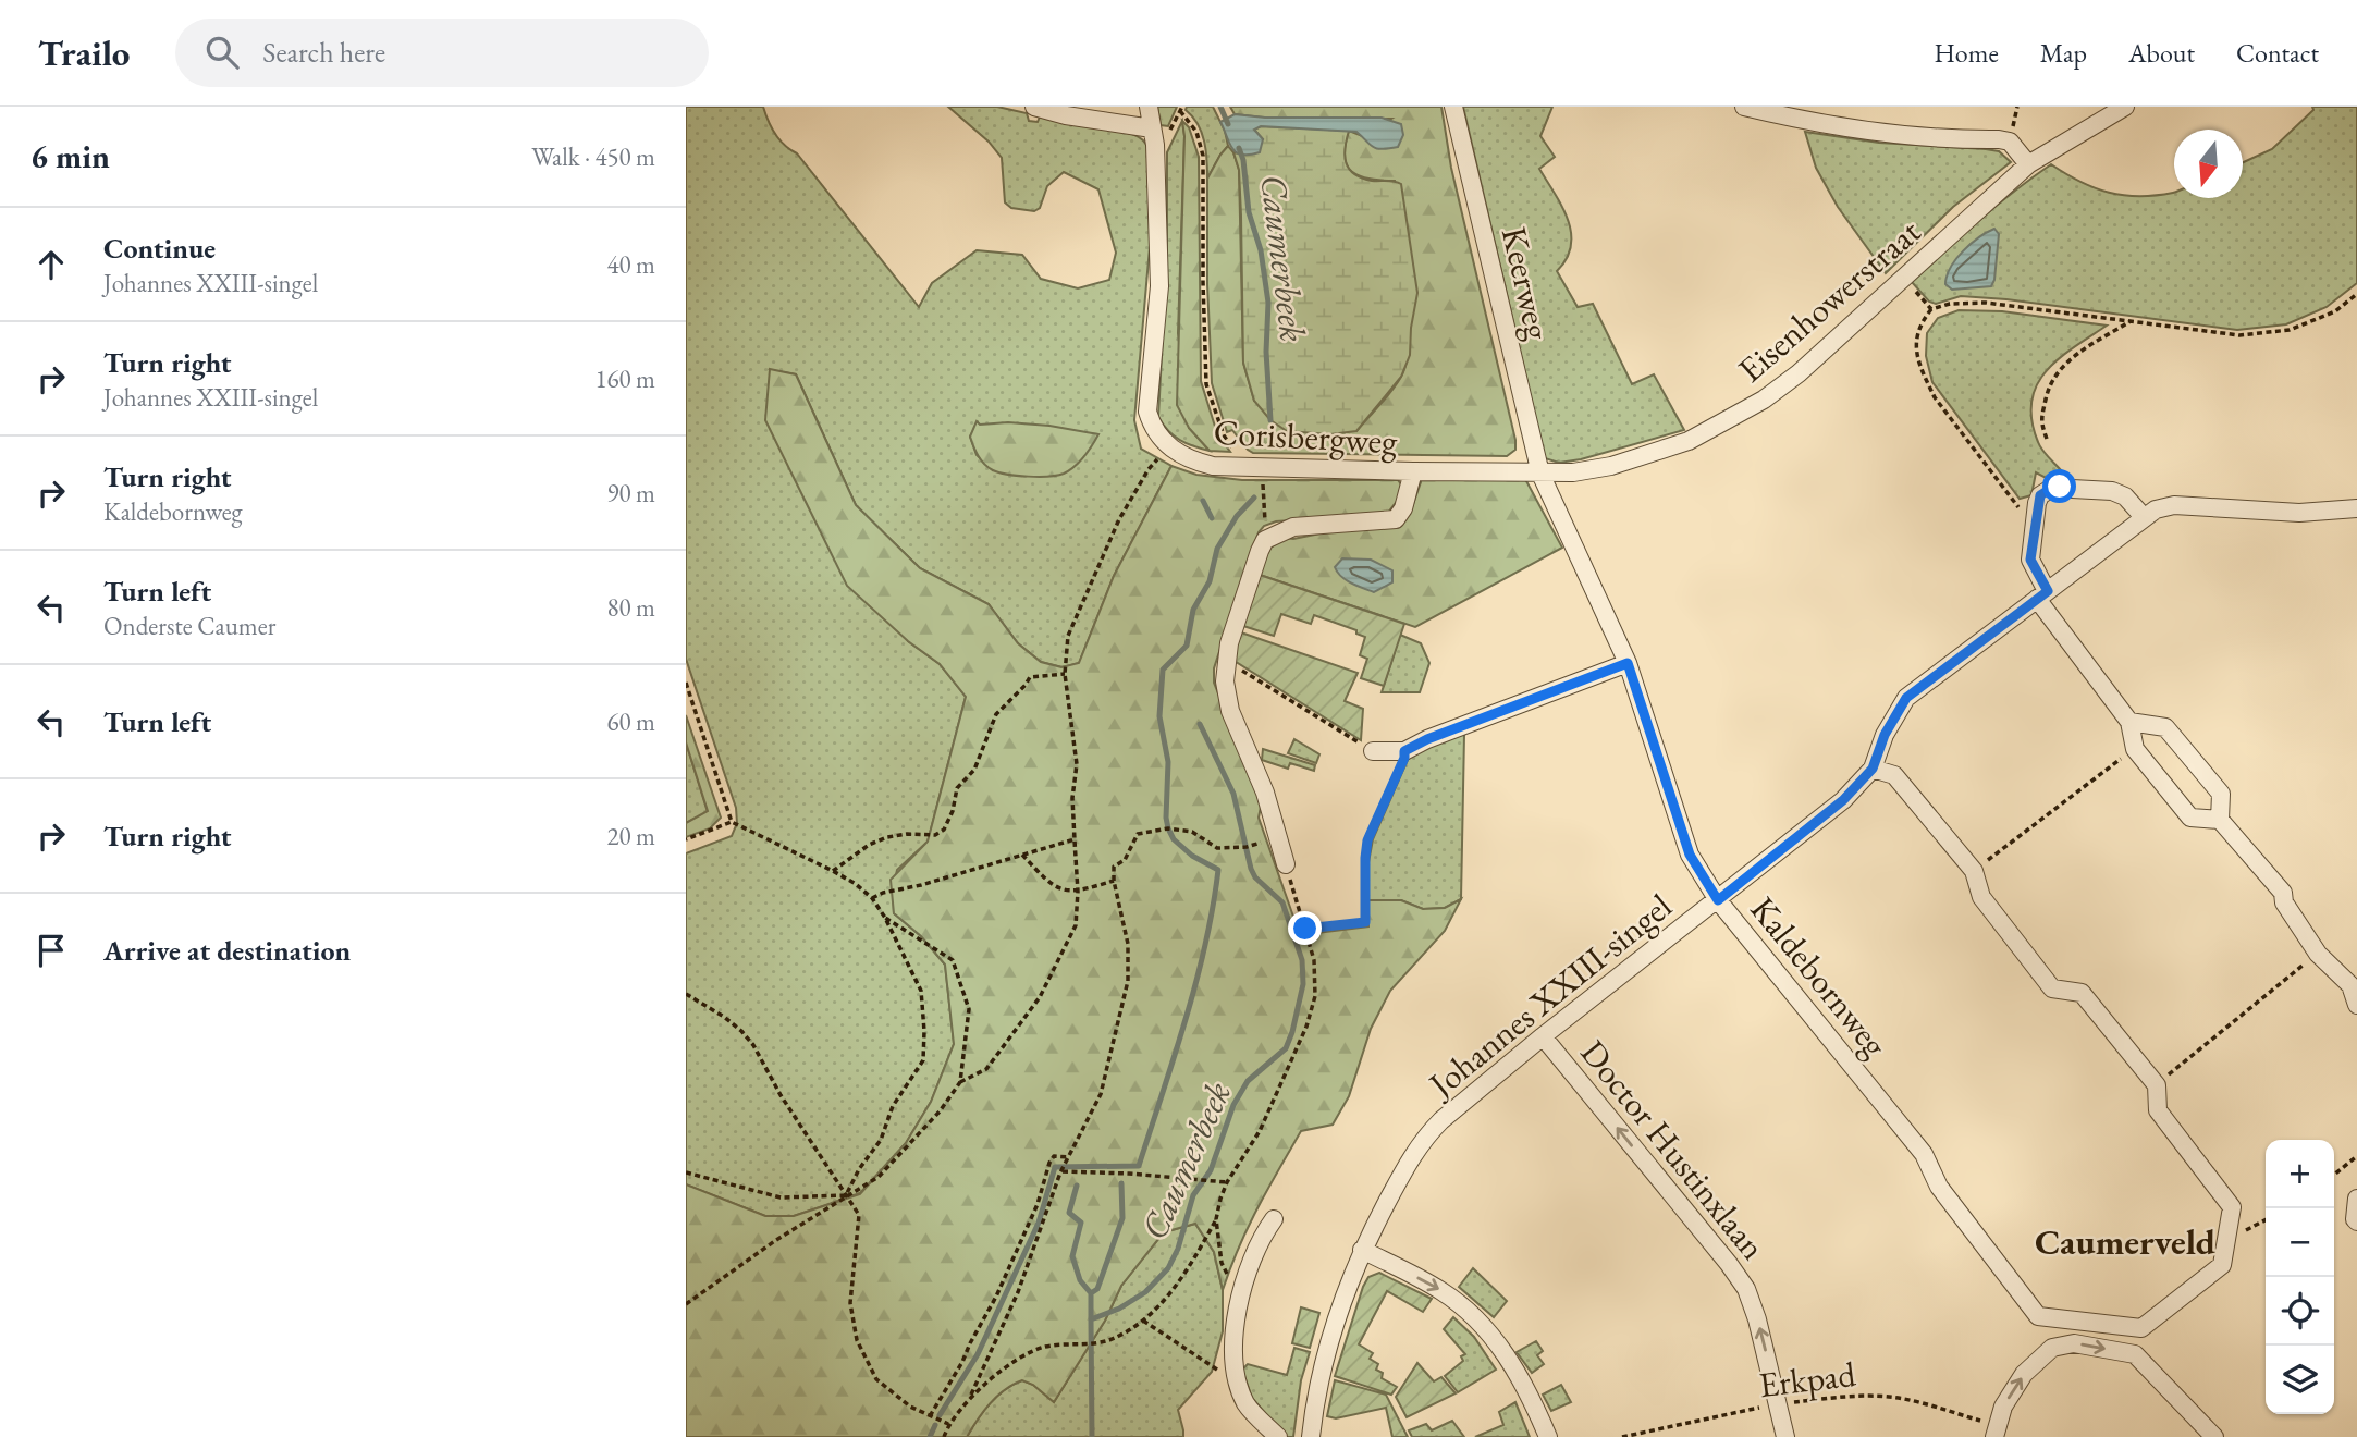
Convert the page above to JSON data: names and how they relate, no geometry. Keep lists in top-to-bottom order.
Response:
{
  "streets": {
    "street": [
      "Keerweg",
      "Eisenhowerstraat",
      "Corisbergweg",
      "Kaldebornweg",
      "Johannes XXIII-singel",
      "Doctor Hustinxlaan"
    ],
    "path": ["Erkpad"]
  },
  "crossings": [
    ["Keerweg", "Eisenhowerstraat"],
    ["Keerweg", "Corisbergweg"],
    ["Keerweg", "Kaldebornweg"],
    ["Eisenhowerstraat", "Corisbergweg"],
    ["Eisenhowerstraat", "Kaldebornweg"],
    ["Corisbergweg", "Kaldebornweg"],
    ["Kaldebornweg", "Johannes XXIII-singel"],
    ["Johannes XXIII-singel", "Doctor Hustinxlaan"],
    ["Doctor Hustinxlaan", "Erkpad"]
  ],
  "one_way": ["Doctor Hustinxlaan"],
  "districts": ["Caumerveld"],
  "water": ["Caumerbeek"],
  "north": "bottom",
  "page": {
    "header": "Trailo",
    "search": "Search here",
    "nav": [
      "Home",
      "Map",
      "About",
      "Contact"
    ],
    "heading": ["6 min", "Walk · 450 m"],
    "list": [
      ["Continue", "Johannes XXIII-singel", "40 m"],
      ["Turn right", "Johannes XXIII-singel", "160 m"],
      ["Turn right", "Kaldebornweg", "90 m"],
      ["Turn left", "Onderste Caumer", "80 m"],
      ["Turn left", "60 m"],
      ["Turn right", "20 m"],
      "Arrive at destination"
    ],
    "map_buttons": ["+", "−"]
  }
}
